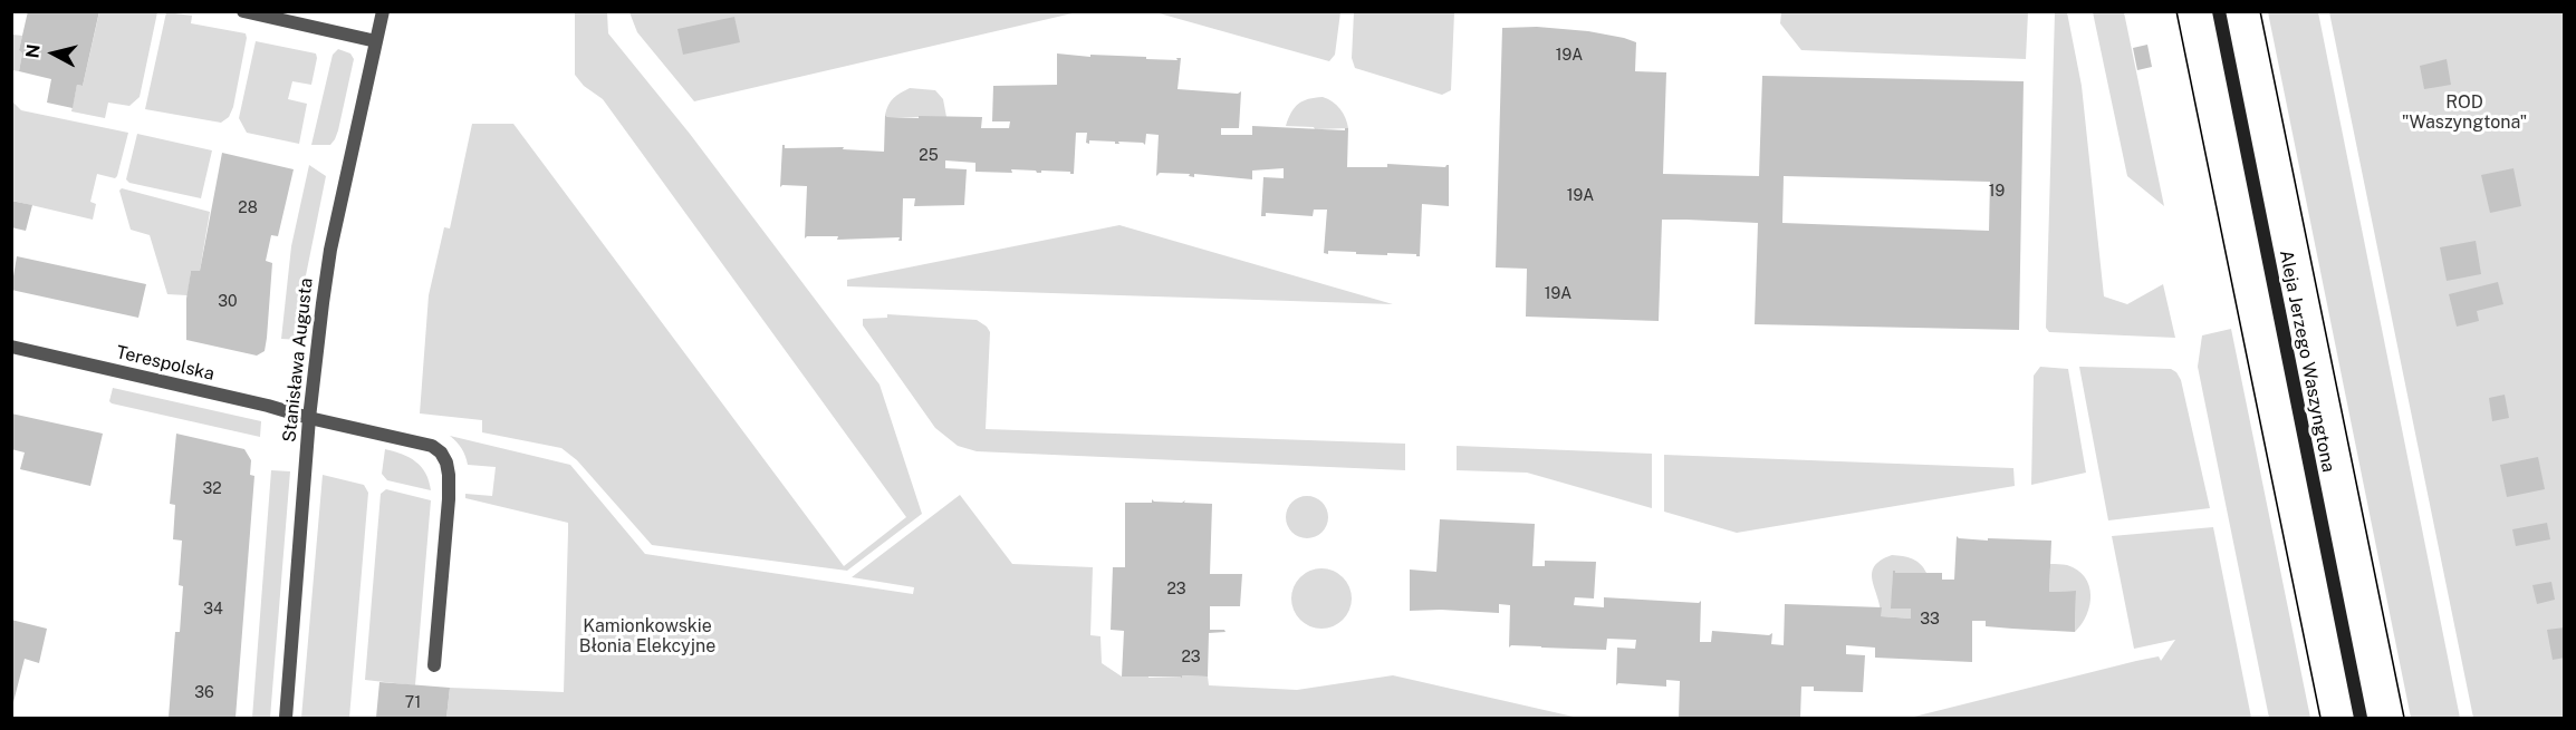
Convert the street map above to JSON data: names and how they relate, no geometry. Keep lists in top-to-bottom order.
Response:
{
  "streets": {
    "main road": ["Aleja Jerzego Waszyngtona"],
    "street": ["Stanisława Augusta", "Terespolska"]
  },
  "crossings": [
    ["Stanisława Augusta", "Terespolska"]
  ],
  "parks": ["ROD \"Waszyngtona\"", "Kamionkowskie Błonia Elekcyjne"],
  "house_numbers": [
    "19A",
    "25",
    "19",
    "19A",
    "28",
    "19A",
    "30",
    "32",
    "23",
    "34",
    "33",
    "23",
    "36",
    "71"
  ],
  "north": "left"
}
